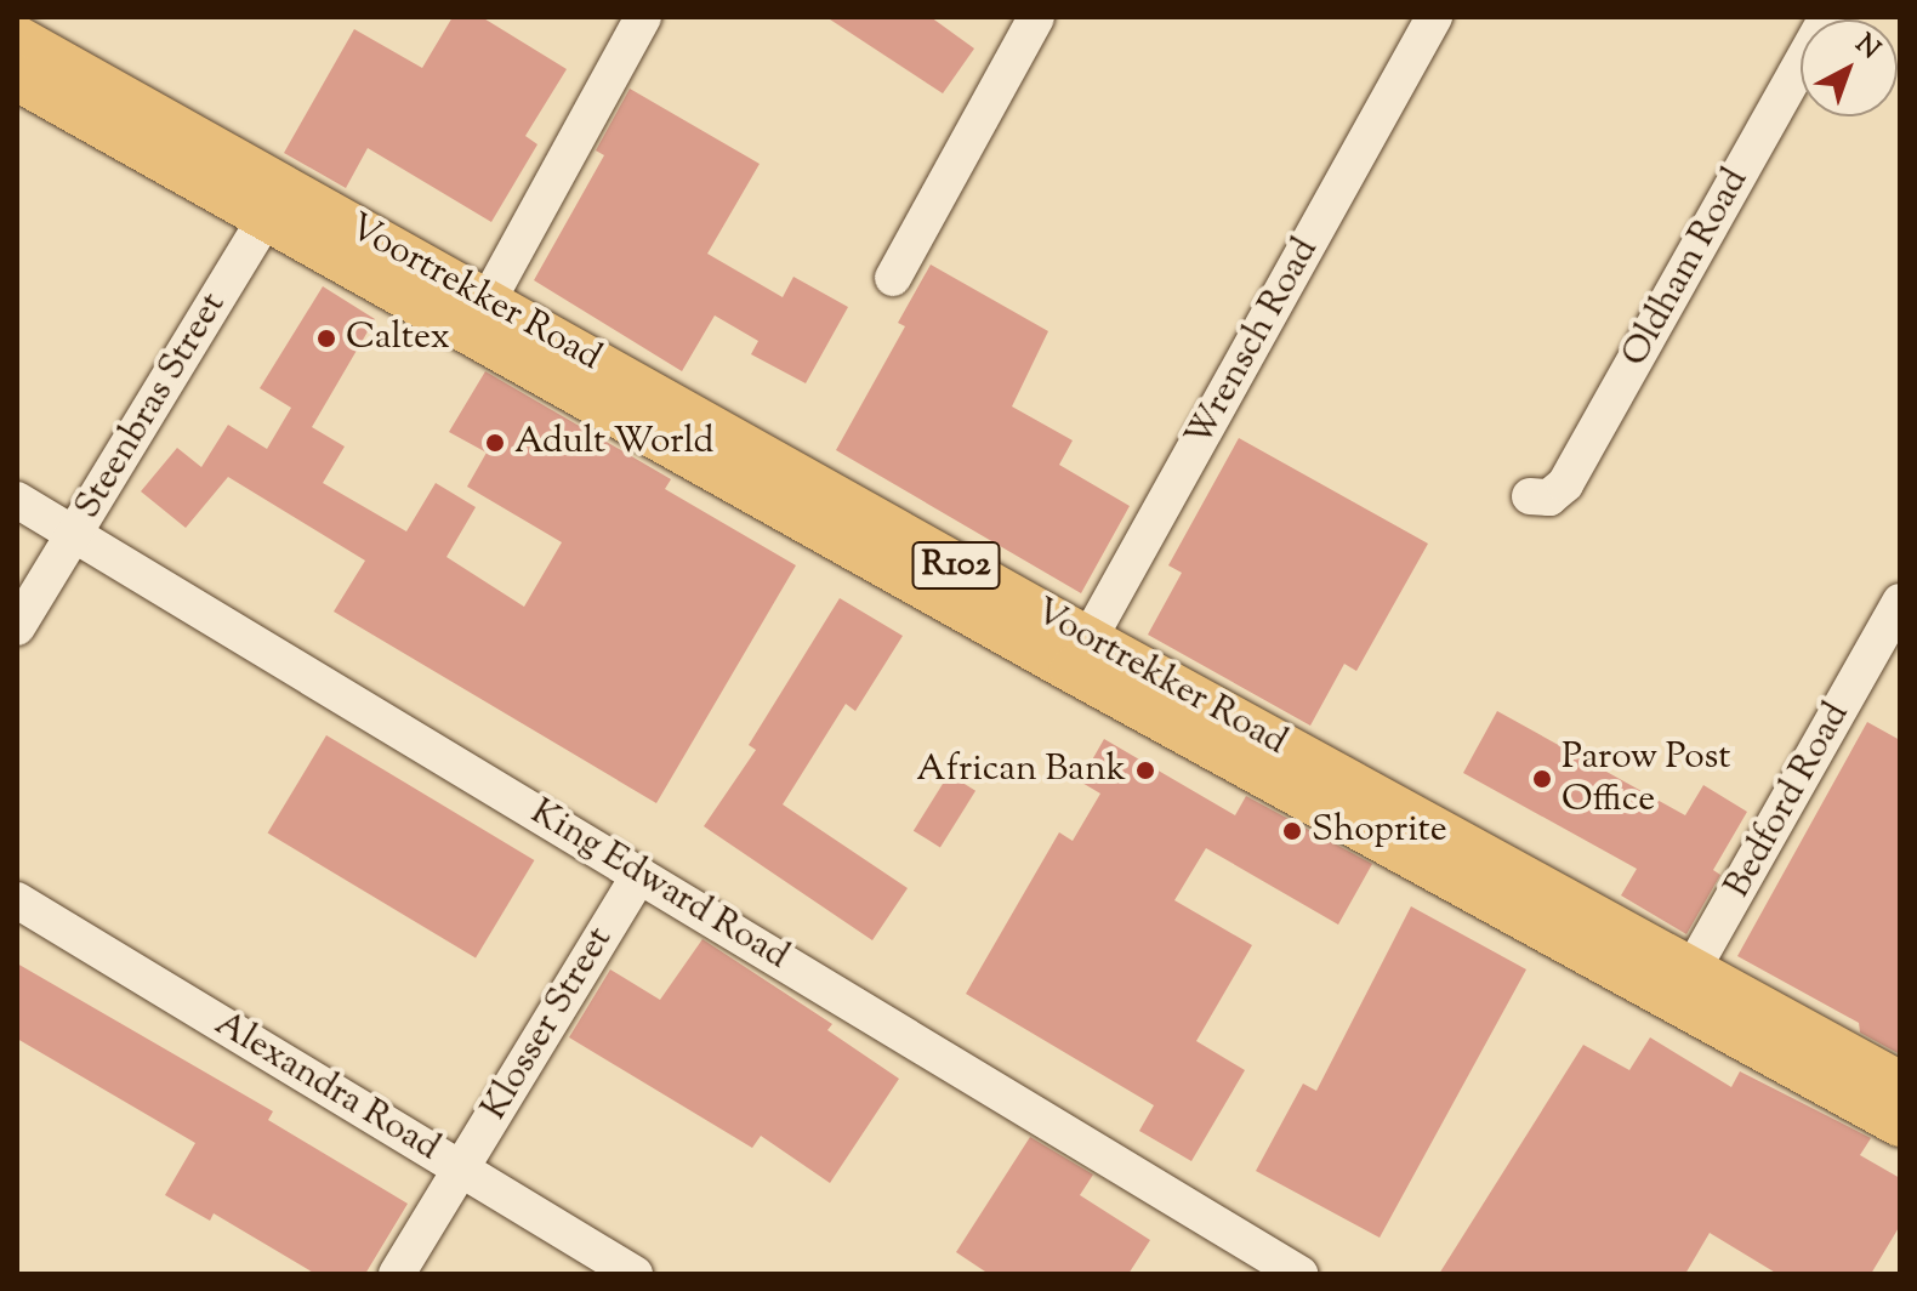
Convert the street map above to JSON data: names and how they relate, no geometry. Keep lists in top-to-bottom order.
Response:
{
  "streets": {
    "main road": ["Voortrekker Road", "R102"],
    "street": [
      "Oldham Road",
      "Wrensch Road",
      "Steenbras Street",
      "Bedford Road",
      "King Edward Road",
      "Klosser Street",
      "Alexandra Road"
    ]
  },
  "crossings": [
    ["Voortrekker Road", "Wrensch Road"],
    ["Voortrekker Road", "Steenbras Street"],
    ["Voortrekker Road", "Bedford Road"],
    ["Steenbras Street", "King Edward Road"],
    ["King Edward Road", "Klosser Street"],
    ["Klosser Street", "Alexandra Road"]
  ],
  "places": [
    "Caltex",
    "Adult World",
    "African Bank",
    "Parow Post Office",
    "Shoprite"
  ],
  "north": "top right"
}
